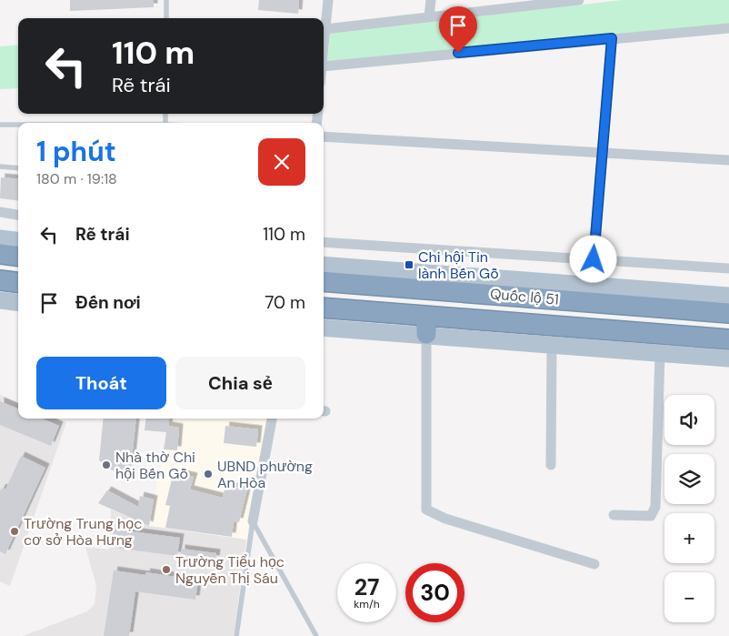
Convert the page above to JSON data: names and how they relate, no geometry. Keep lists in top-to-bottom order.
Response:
{
  "streets": {
    "highway": ["Quốc lộ 51"]
  },
  "places": {
    "transit": ["Chi hội Tin lành Bến Gỗ"],
    "other": [
      "Nhà thờ Chi hội Bến Gỗ",
      "UBND phường An Hòa",
      "Trường Trung học cơ sở Hòa Hưng",
      "Trường Tiểu học Nguyễn Thị Sáu"
    ]
  },
  "page": {
    "turn": ["110 m", "Rẽ trái"],
    "heading": ["1 phút", "180 m · 19:18"],
    "list": [
      {
        "name": "Rẽ trái",
        "value": "110 m"
      },
      {
        "name": "Đến nơi",
        "value": "70 m"
      }
    ],
    "buttons": ["Thoát", "Chia sẻ"],
    "map_buttons": ["+", "−"],
    "speed": "27 km/h",
    "limit": "30"
  }
}
